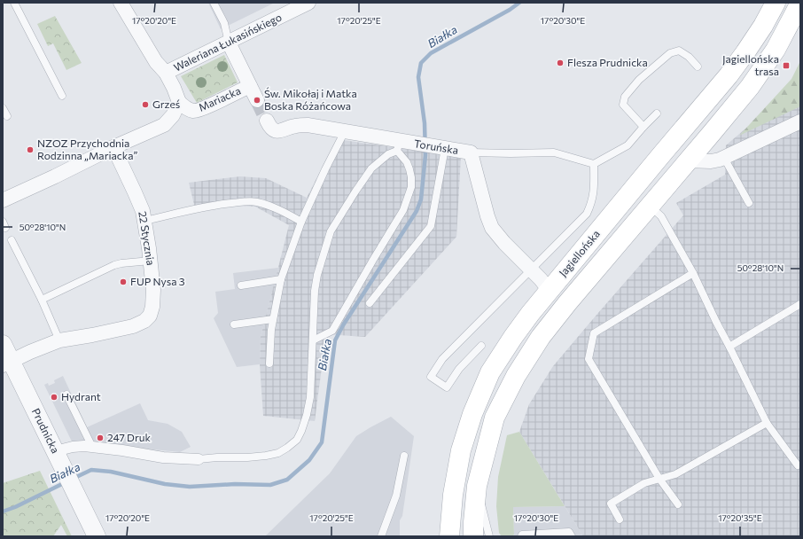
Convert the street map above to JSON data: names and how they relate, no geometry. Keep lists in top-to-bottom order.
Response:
{
  "streets": {
    "main road": ["Jagiellońska"],
    "street": [
      "Waleriana Łukasińskiego",
      "Mariacka",
      "Toruńska",
      "22 Stycznia",
      "Prudnicka"
    ]
  },
  "crossings": [
    ["Waleriana Łukasińskiego", "Mariacka"],
    ["Toruńska", "Jagiellońska"],
    ["22 Stycznia", "Prudnicka"]
  ],
  "water": ["Białka"],
  "places": {
    "other": [
      "Flesza Prudnicka",
      "Św. Mikołaj i Matka Boska Różańcowa",
      "Grześ",
      "NZOZ Przychodnia Rodzinna „Mariacka”",
      "FUP Nysa 3",
      "Hydrant",
      "247 Druk"
    ],
    "transit": ["Jagiellońska trasa"]
  },
  "coordinates": [
    "17°20'20\"E",
    "17°20'25\"E",
    "17°20'30\"E",
    "50°28'10\"N",
    "17°20'35\"E"
  ]
}
